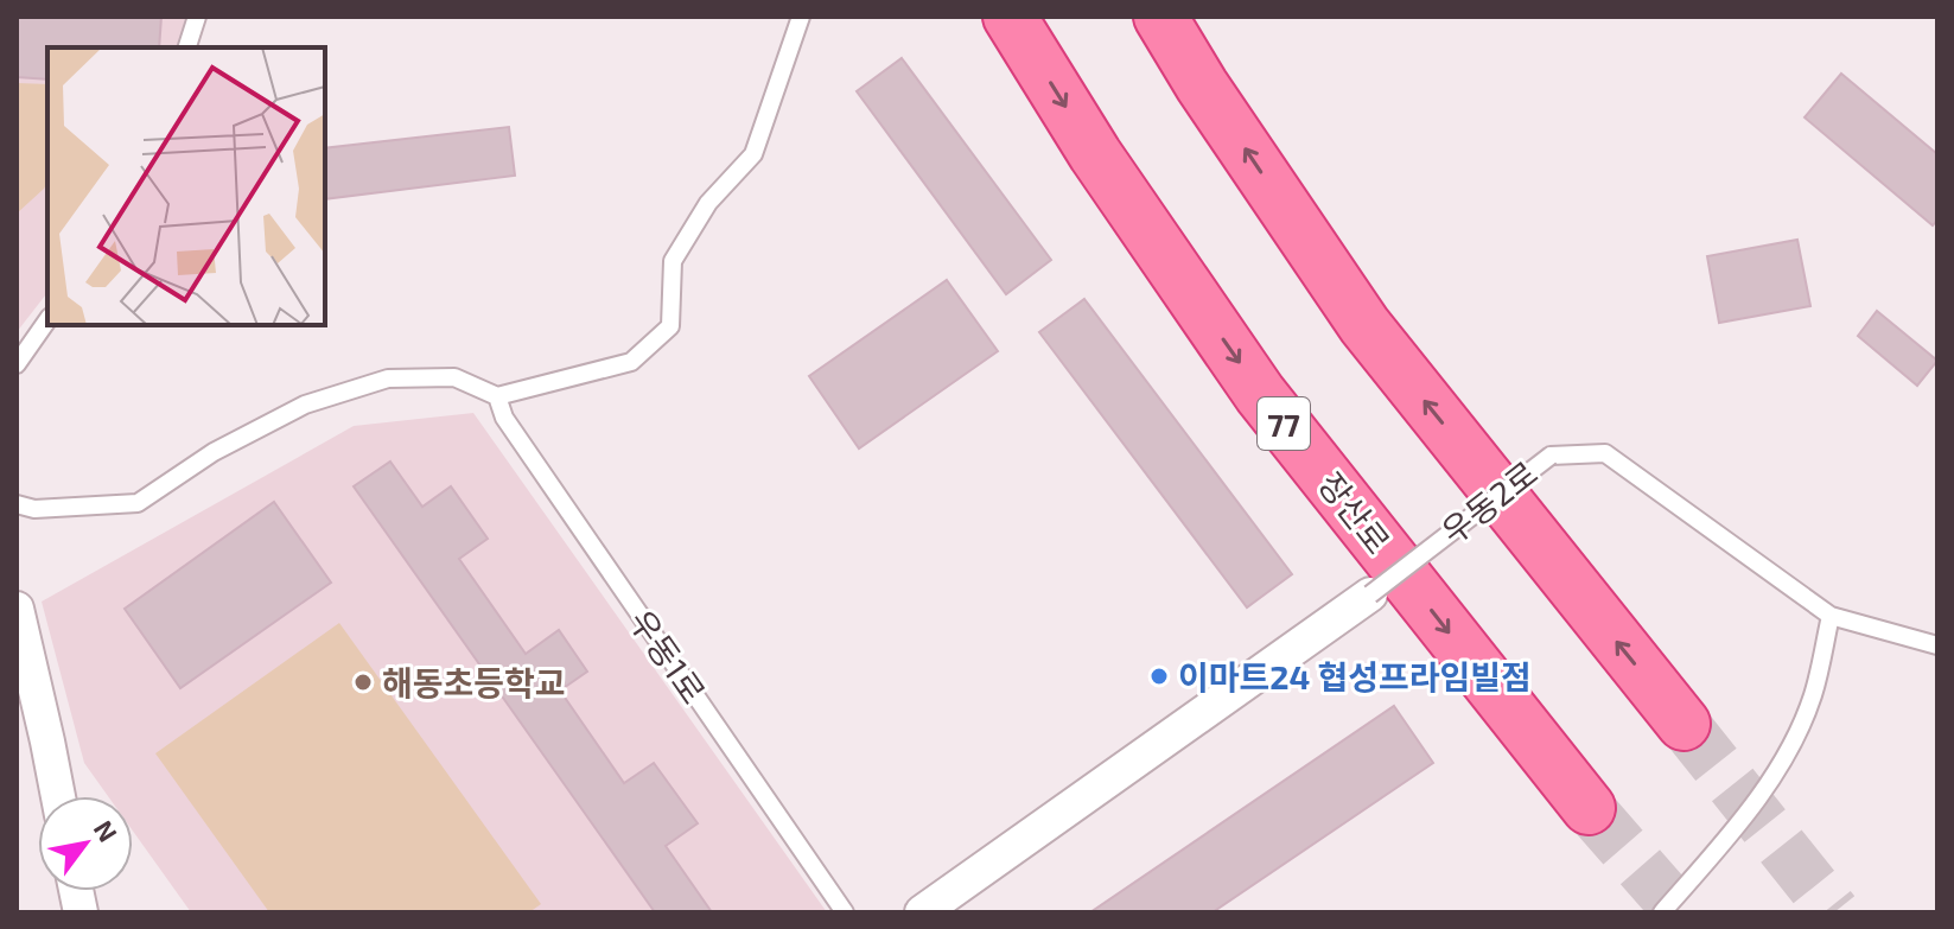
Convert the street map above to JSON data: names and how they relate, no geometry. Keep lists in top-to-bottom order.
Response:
{
  "streets": {
    "highway": ["77", "장산로"],
    "street": ["우동2로"],
    "lane": ["우동1로"]
  },
  "places": ["이마트24 협성프라임빌점", "해동초등학교"],
  "north": "top right"
}
